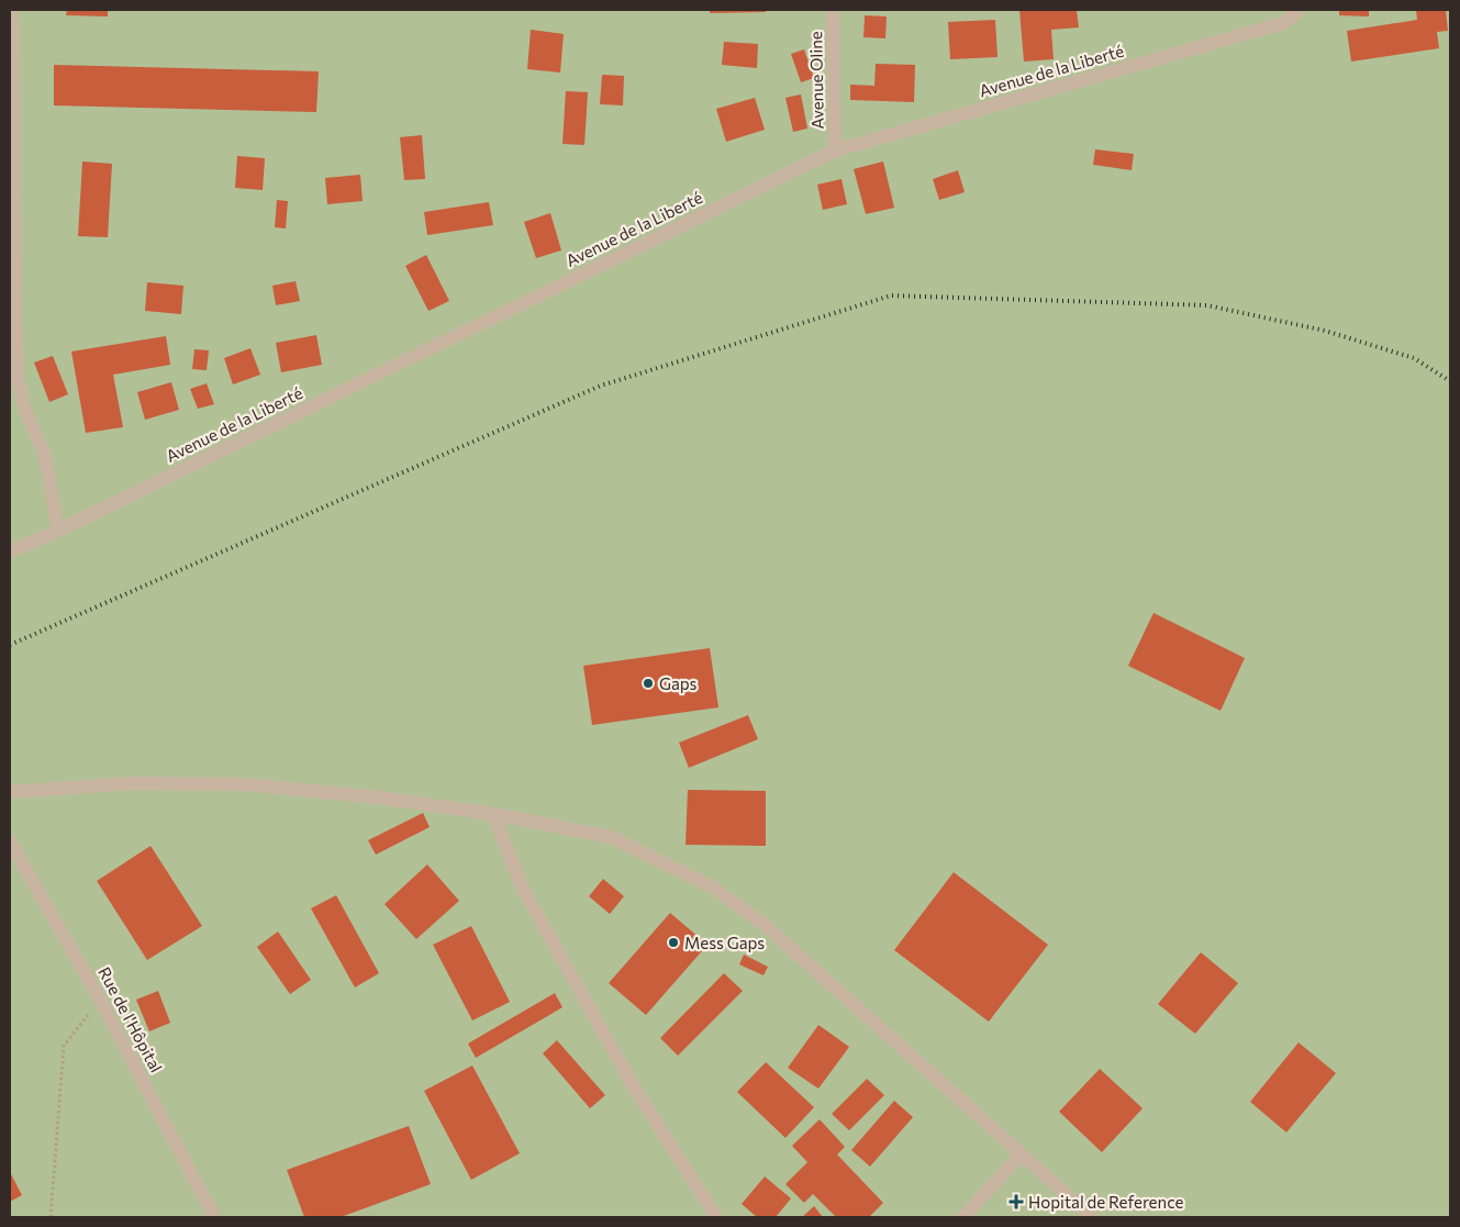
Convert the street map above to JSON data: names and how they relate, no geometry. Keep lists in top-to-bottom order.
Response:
{
  "streets": {
    "street": ["Avenue de la Liberté", "Avenue Oline", "Rue de l'Hôpital"]
  },
  "crossings": [
    ["Avenue de la Liberté", "Avenue Oline"]
  ],
  "places": {
    "other": ["Gaps", "Mess Gaps"],
    "health": ["Hopital de Reference"]
  }
}
